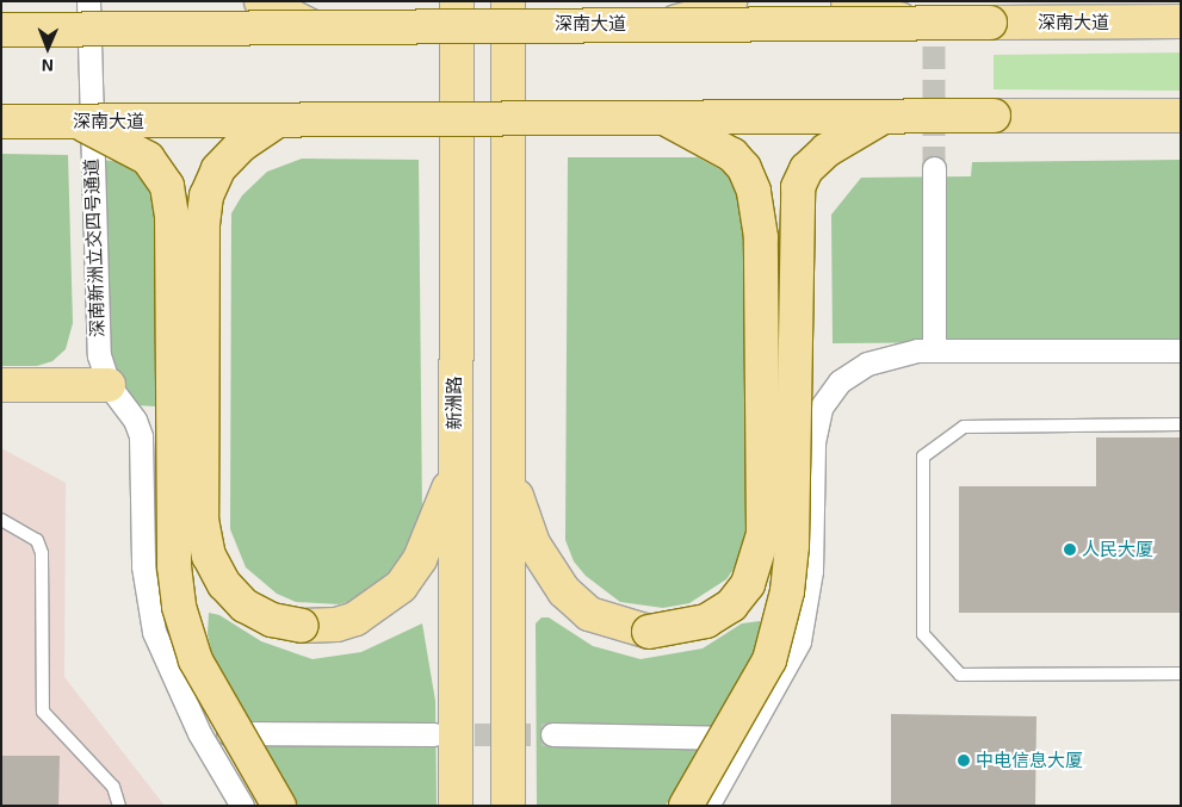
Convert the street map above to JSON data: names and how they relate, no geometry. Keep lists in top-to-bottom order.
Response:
{
  "streets": {
    "main road": ["深南大道", "新洲路"],
    "street": ["深南新洲立交四号通道"]
  },
  "places": ["人民大厦", "中电信息大厦"],
  "north": "bottom"
}
